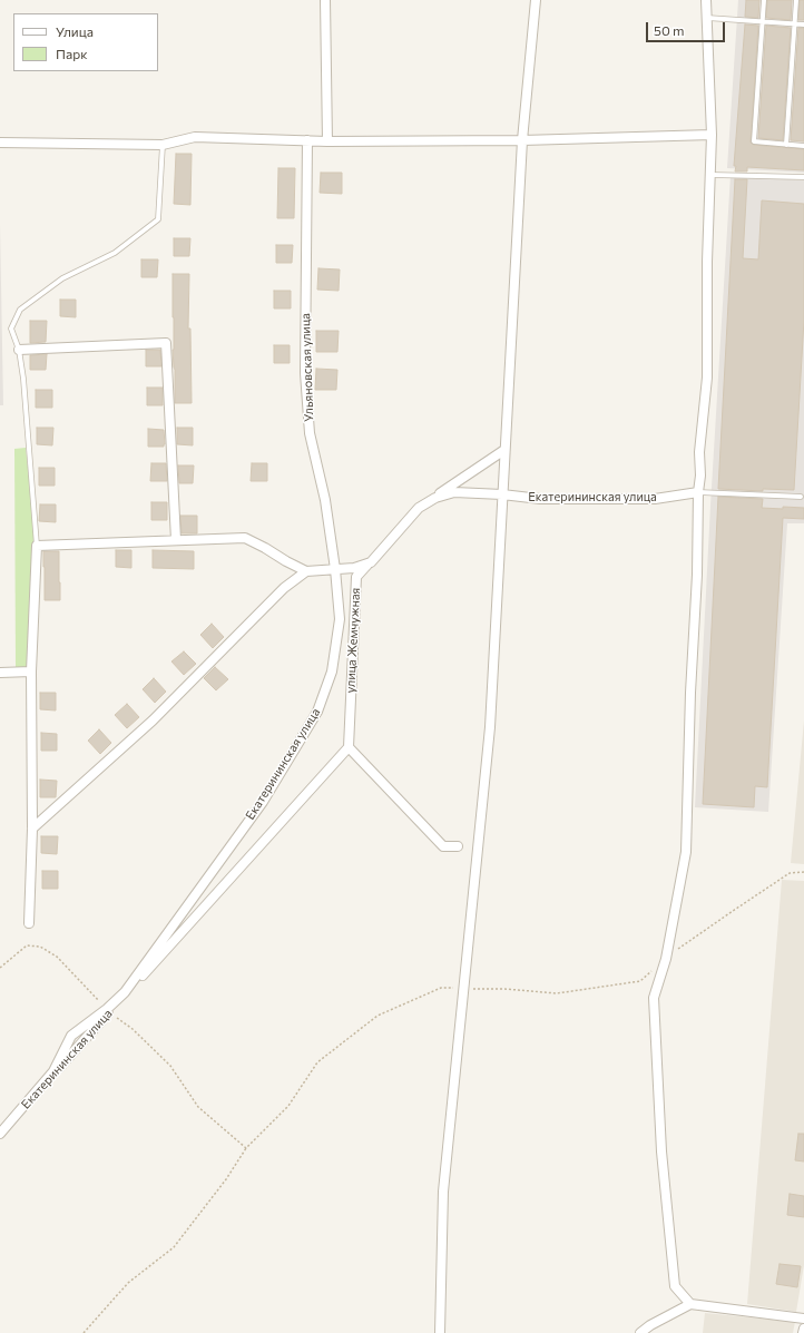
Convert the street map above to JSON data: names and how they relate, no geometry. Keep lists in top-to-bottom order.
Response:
{
  "streets": {
    "street": ["Ульяновская улица", "Екатерининская улица", "улица Жемчужная"]
  },
  "crossings": [
    ["Ульяновская улица", "Екатерининская улица"],
    ["Екатерининская улица", "улица Жемчужная"]
  ],
  "legend": ["Улица", "Парк"],
  "scale_bar": "50 m"
}
